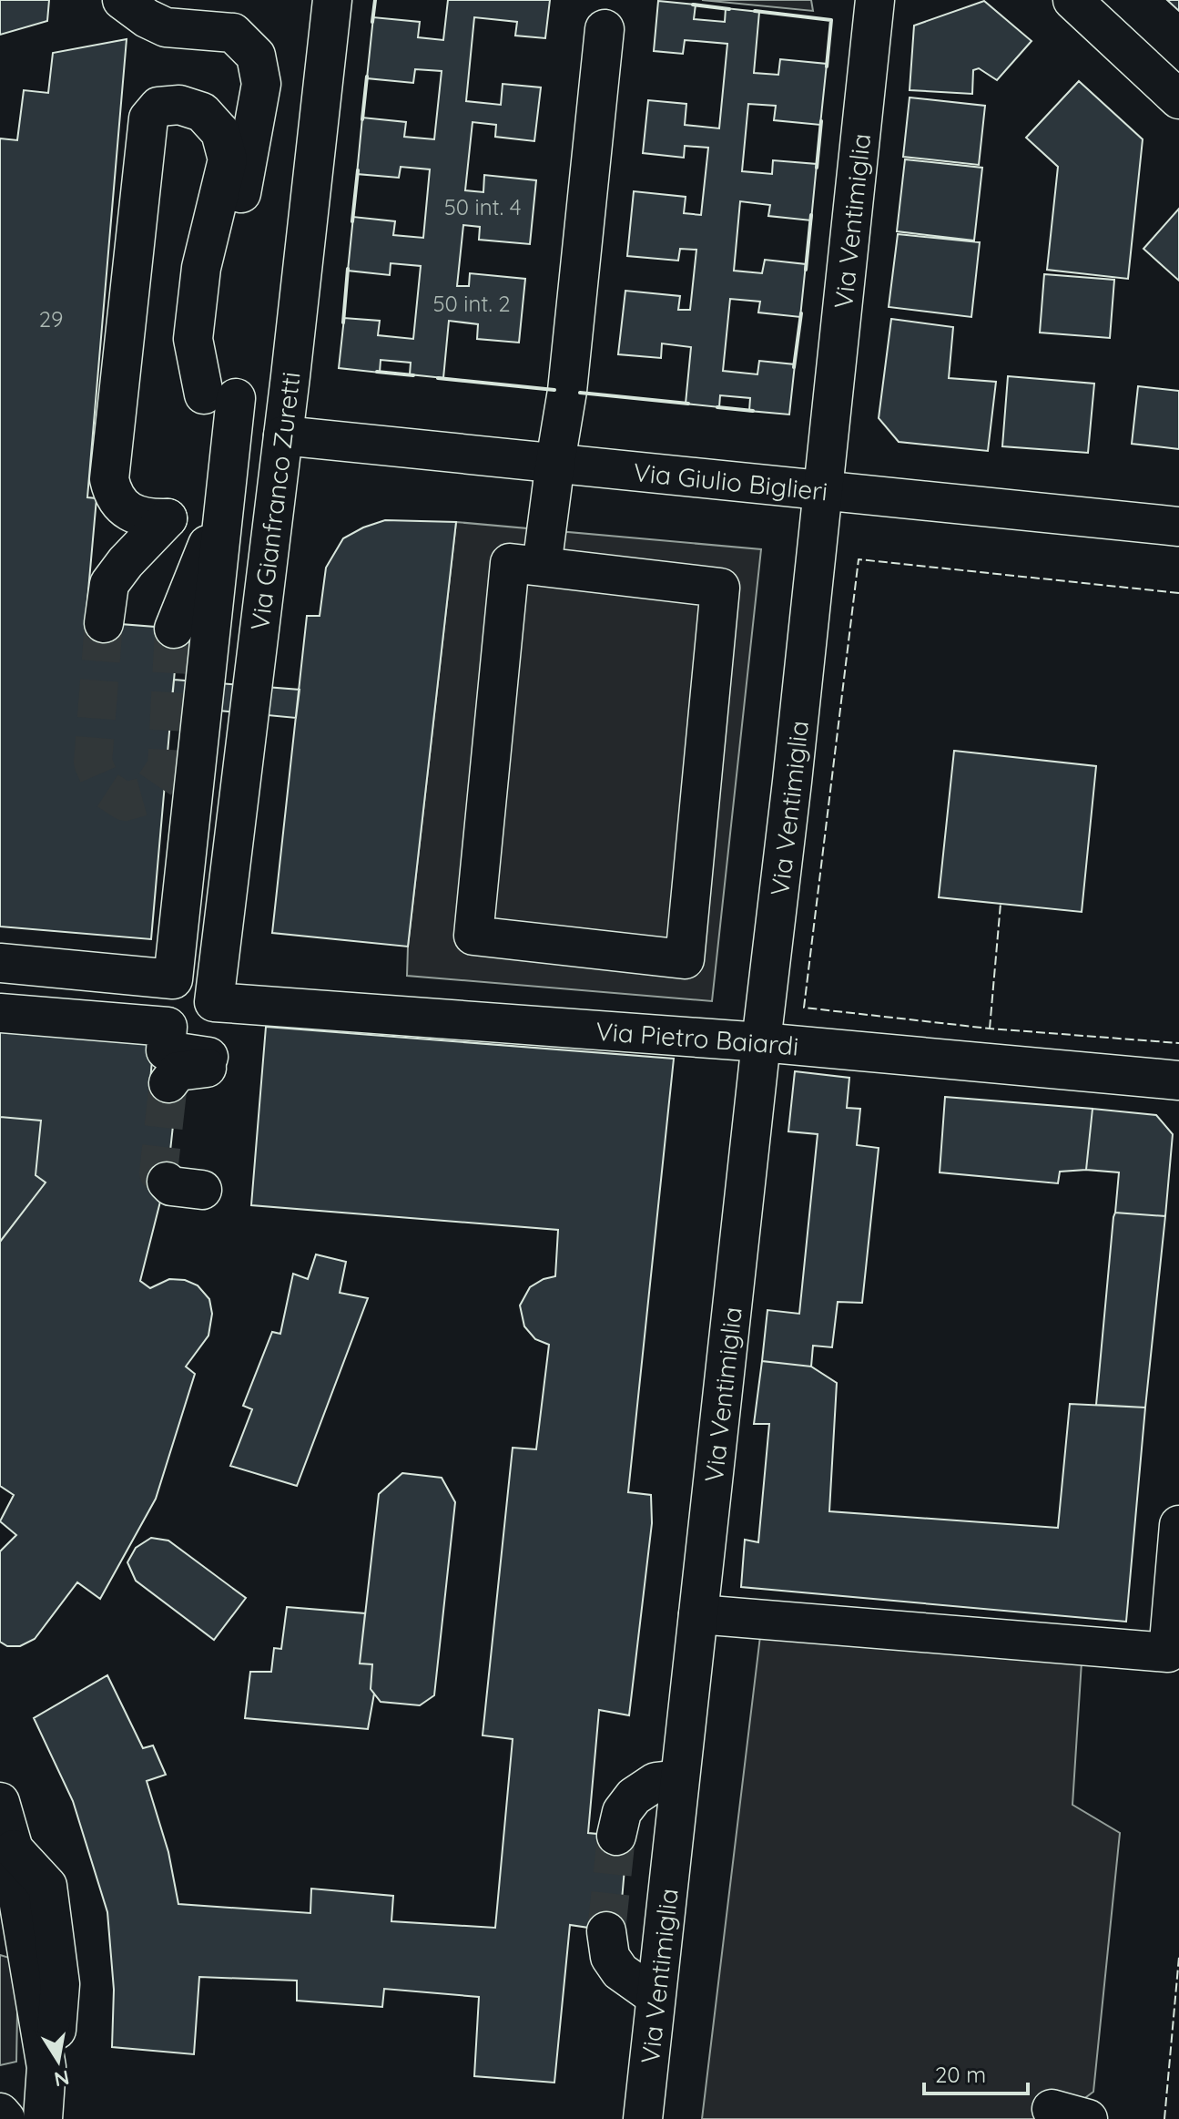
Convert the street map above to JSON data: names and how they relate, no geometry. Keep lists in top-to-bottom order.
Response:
{
  "streets": {
    "street": [
      "Via Ventimiglia",
      "Via Giulio Biglieri",
      "Via Gianfranco Zuretti",
      "Via Pietro Baiardi"
    ]
  },
  "crossings": [
    ["Via Ventimiglia", "Via Giulio Biglieri"],
    ["Via Ventimiglia", "Via Pietro Baiardi"],
    ["Via Giulio Biglieri", "Via Gianfranco Zuretti"],
    ["Via Gianfranco Zuretti", "Via Pietro Baiardi"]
  ],
  "house_numbers": ["50 int. 4", "50 int. 2", "29"],
  "scale_bar": "20 m",
  "north": "bottom"
}
